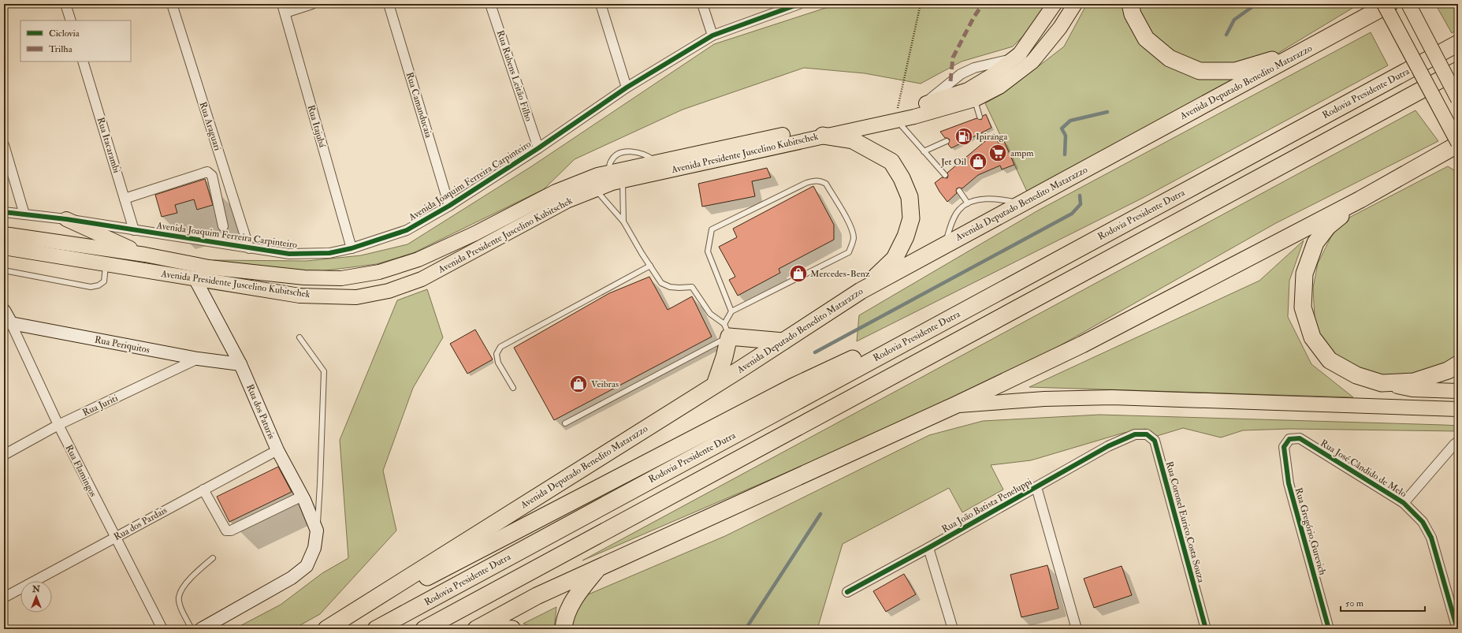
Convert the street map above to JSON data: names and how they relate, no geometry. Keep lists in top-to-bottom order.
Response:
{
  "streets": {
    "highway": ["Avenida Deputado Benedito Matarazzo", "Rodovia Presidente Dutra"],
    "main road": [
      "Avenida Presidente Juscelino Kubitschek",
      "Rua Periquitos",
      "Rua dos Paturis",
      "Rua Flamingos"
    ],
    "street": [
      "Rua Rubens Leitão Filho",
      "Rua Camanducaia",
      "Rua Araguari",
      "Rua Itajubá",
      "Rua Itacarambi",
      "Avenida Joaquim Ferreira Carpinteiro",
      "Rua Juriti",
      "Rua José Cândido de Melo",
      "Rua João Batista Peneluppi",
      "Rua Coronel Eurico Costa Souza",
      "Rua dos Pardais",
      "Rua Gregório Gurevich"
    ]
  },
  "crossings": [
    ["Rua Rubens Leitão Filho", "Avenida Joaquim Ferreira Carpinteiro"],
    ["Rua Camanducaia", "Avenida Joaquim Ferreira Carpinteiro"],
    ["Rua Araguari", "Avenida Joaquim Ferreira Carpinteiro"],
    ["Rua Itajubá", "Avenida Joaquim Ferreira Carpinteiro"],
    ["Rua Itacarambi", "Avenida Joaquim Ferreira Carpinteiro"],
    ["Avenida Presidente Juscelino Kubitschek", "Rua dos Paturis"],
    ["Rua Periquitos", "Rua Juriti"],
    ["Rua Periquitos", "Rua dos Paturis"],
    ["Rua Periquitos", "Rua Flamingos"],
    ["Rua Juriti", "Rua Flamingos"],
    ["Rua dos Paturis", "Rua dos Pardais"],
    ["Rua José Cândido de Melo", "Rua Gregório Gurevich"],
    ["Rua Flamingos", "Rua dos Pardais"],
    ["Rua João Batista Peneluppi", "Rua Coronel Eurico Costa Souza"]
  ],
  "places": {
    "fuel station": ["Ipiranga"],
    "supermarket": ["ampm"],
    "shop": ["Jet Oil", "Mercedes-Benz", "Veibras"]
  },
  "legend": ["Ciclovia", "Trilha"],
  "scale_bar": "50 m",
  "north": "top"
}
